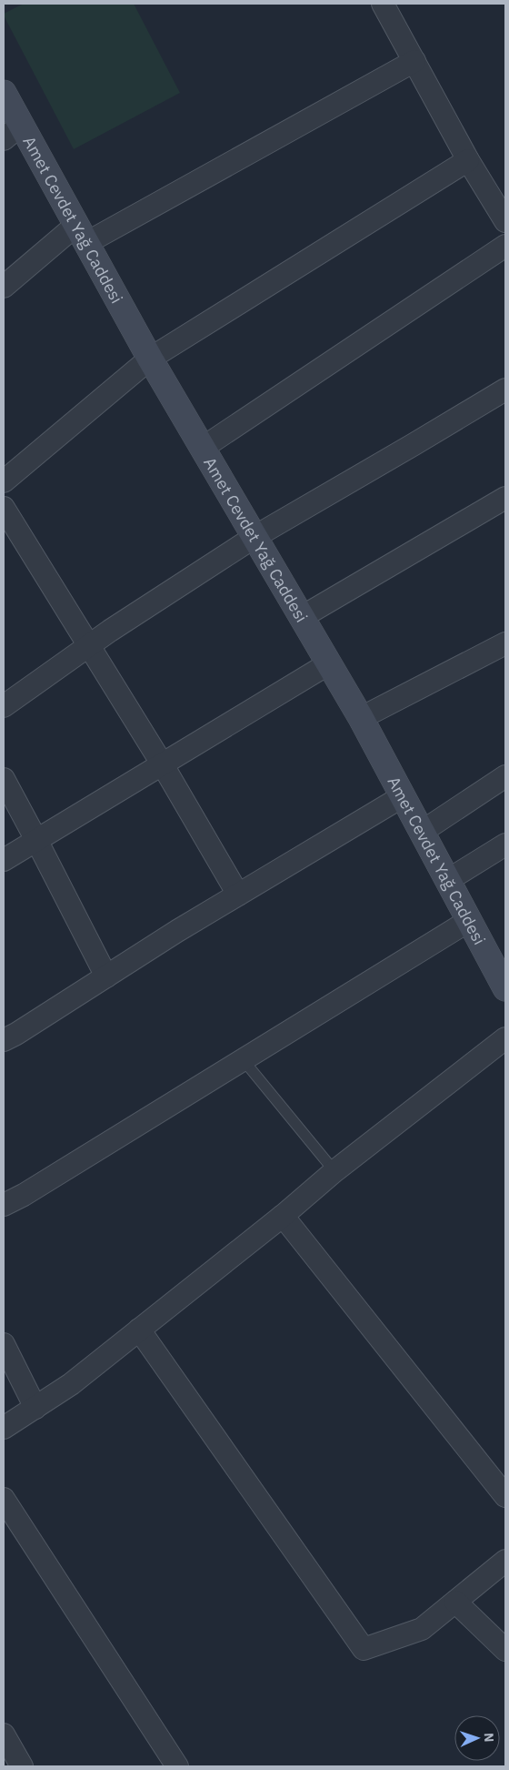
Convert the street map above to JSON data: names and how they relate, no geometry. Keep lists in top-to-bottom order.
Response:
{
  "streets": {
    "main road": ["Amet Cevdet Yağ Caddesi"]
  },
  "north": "right"
}
